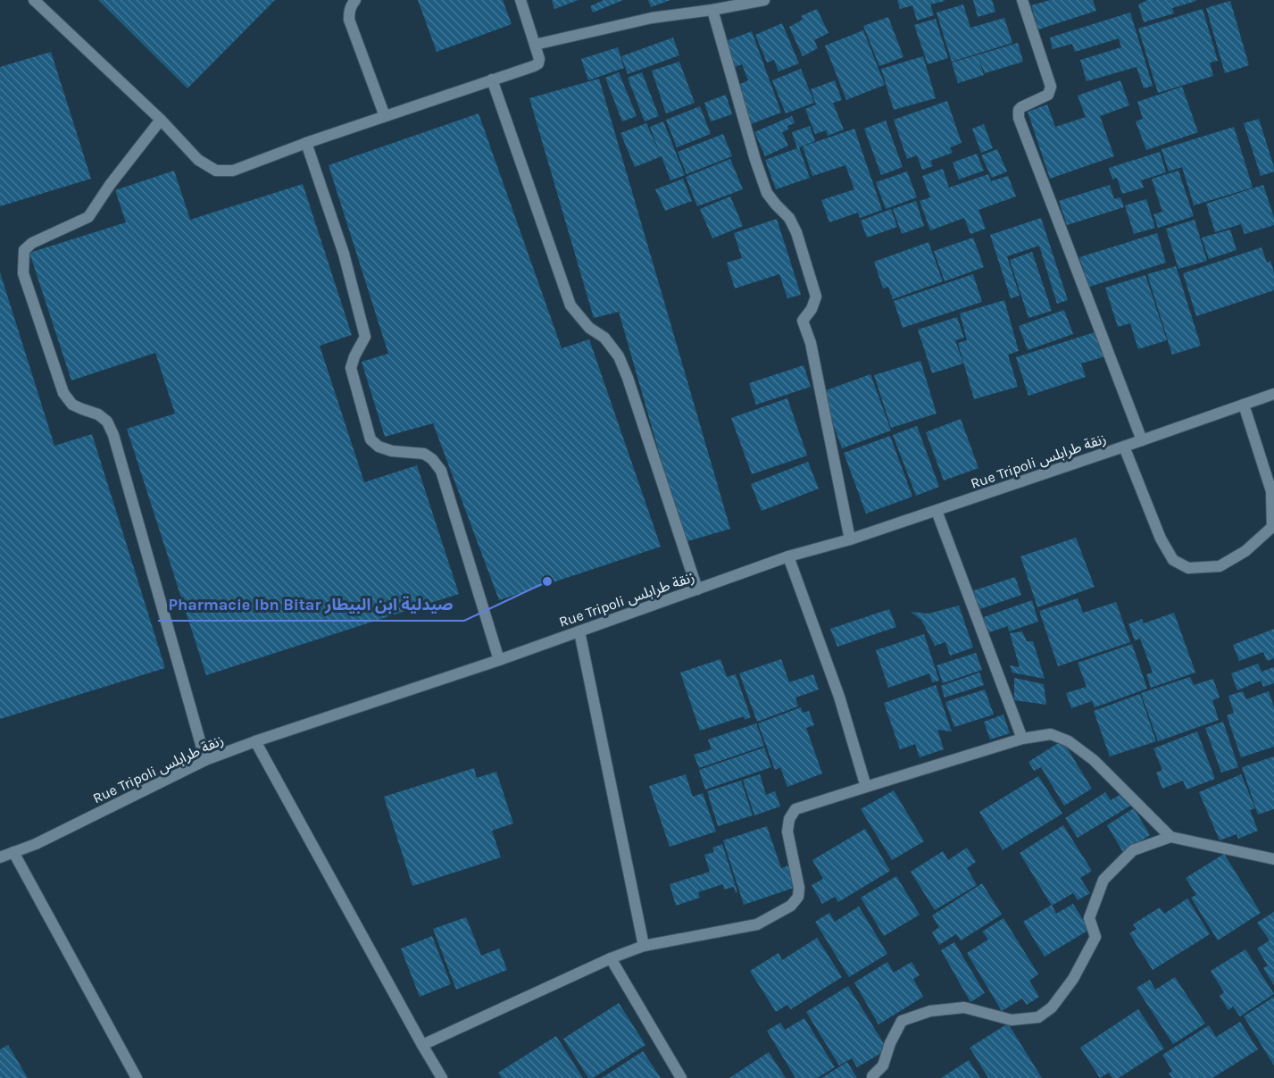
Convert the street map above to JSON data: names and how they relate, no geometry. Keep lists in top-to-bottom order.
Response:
{
  "streets": {
    "street": ["Rue Tripoli زنقة طرابلس"]
  },
  "places": ["Pharmacie Ibn Bitar صيدلية ابن البيطار"]
}
